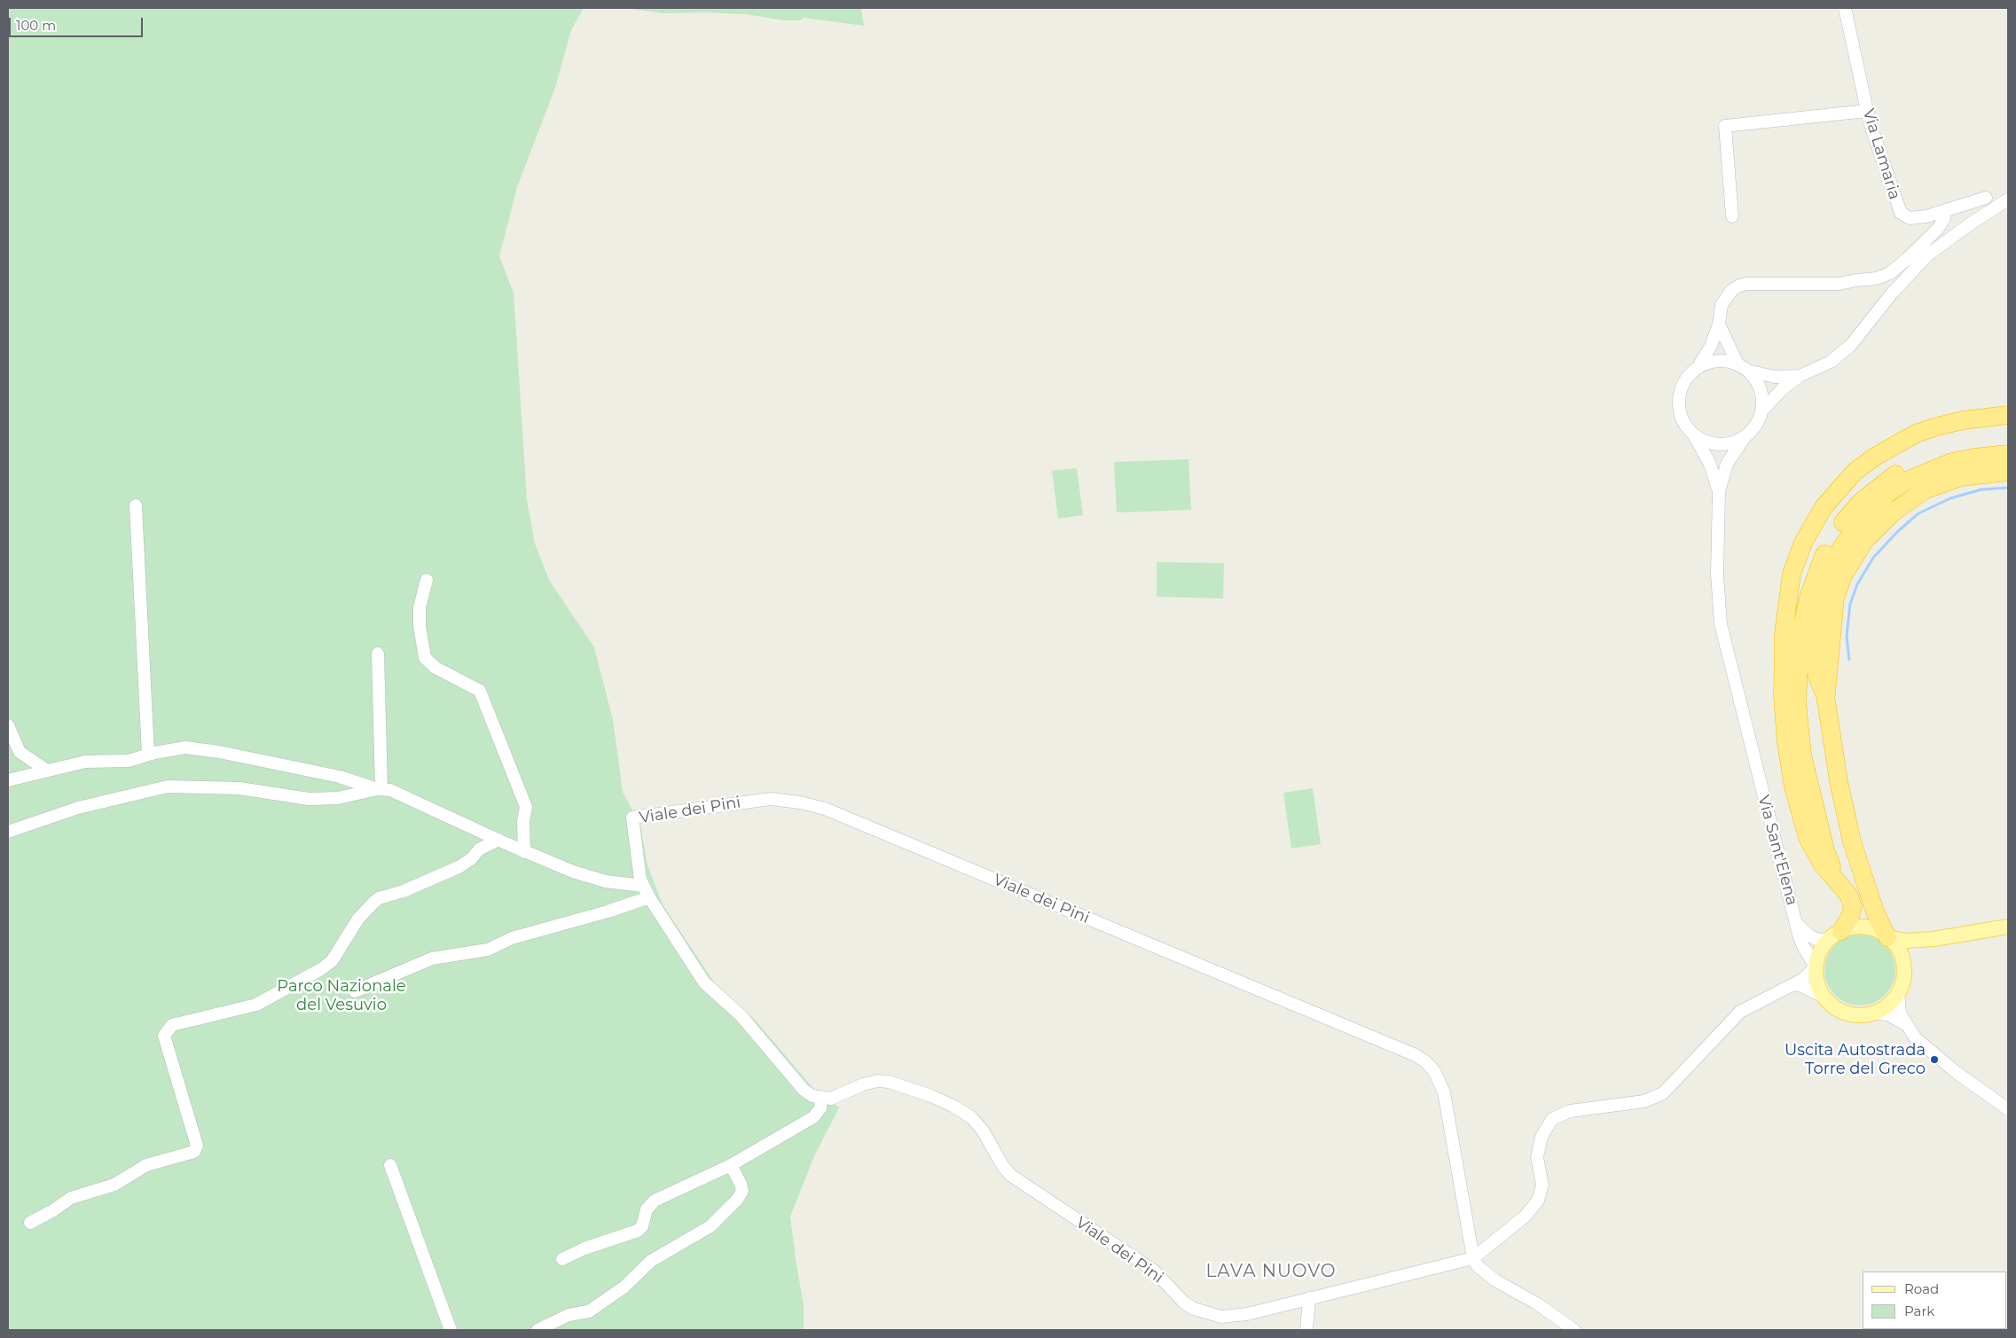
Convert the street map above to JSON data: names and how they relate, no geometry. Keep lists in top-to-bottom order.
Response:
{
  "streets": {
    "street": ["Via Lamaria", "Viale dei Pini", "Via Sant'Elena"]
  },
  "districts": ["LAVA NUOVO"],
  "parks": ["Parco Nazionale del Vesuvio"],
  "places": ["Uscita Autostrada Torre del Greco"],
  "legend": ["Road", "Park"],
  "scale_bar": "100 m"
}
